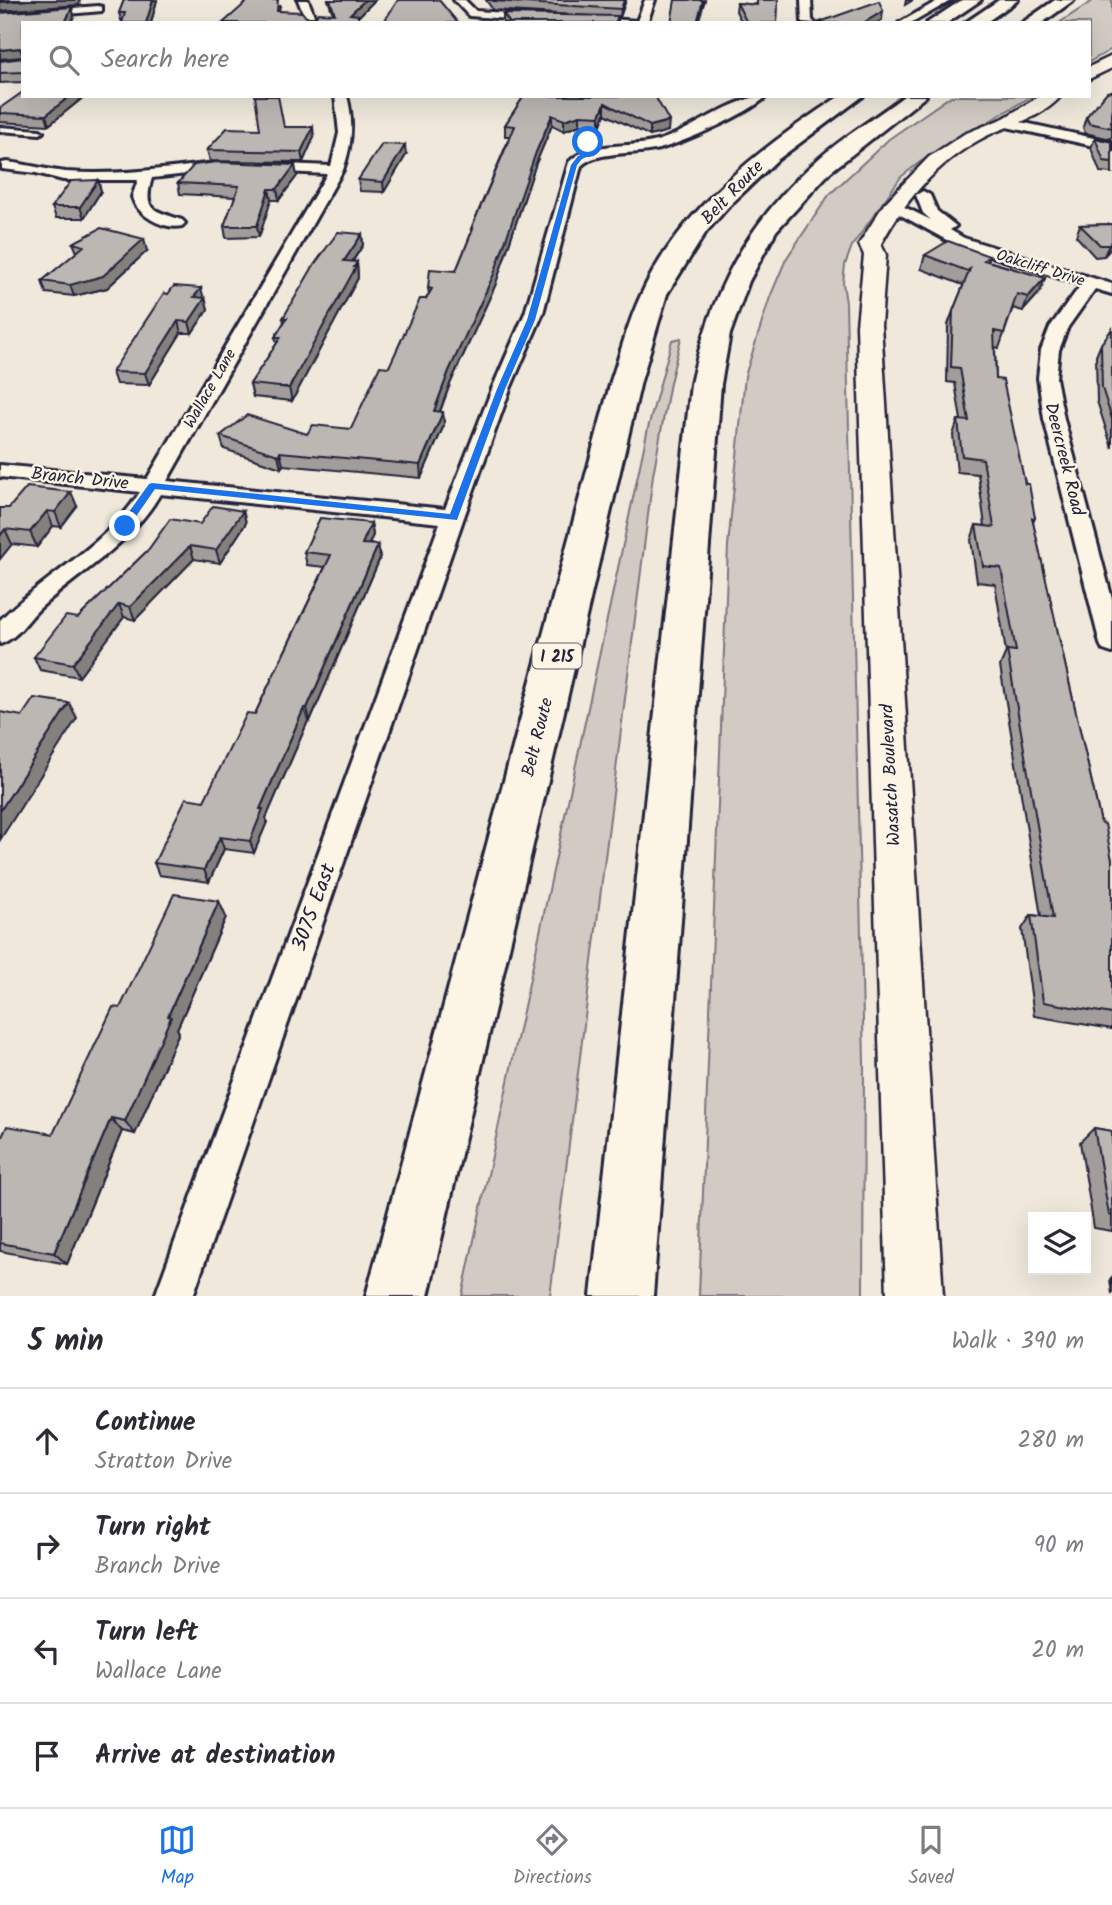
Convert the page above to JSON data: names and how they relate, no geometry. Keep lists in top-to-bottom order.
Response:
{
  "streets": {
    "highway": ["Belt Route", "I 215"],
    "street": [
      "Oakcliff Drive",
      "Wallace Lane",
      "Deercreek Road",
      "Branch Drive",
      "Wasatch Boulevard",
      "3075 East"
    ]
  },
  "crossings": [
    ["Oakcliff Drive", "Deercreek Road"],
    ["Oakcliff Drive", "Wasatch Boulevard"],
    ["Wallace Lane", "Branch Drive"],
    ["Branch Drive", "3075 East"]
  ],
  "page": {
    "search": "Search here",
    "heading": ["5 min", "Walk · 390 m"],
    "list": [
      ["Continue", "Stratton Drive", "280 m"],
      ["Turn right", "Branch Drive", "90 m"],
      ["Turn left", "Wallace Lane", "20 m"],
      "Arrive at destination"
    ],
    "nav": ["Map", "Directions", "Saved"]
  }
}
